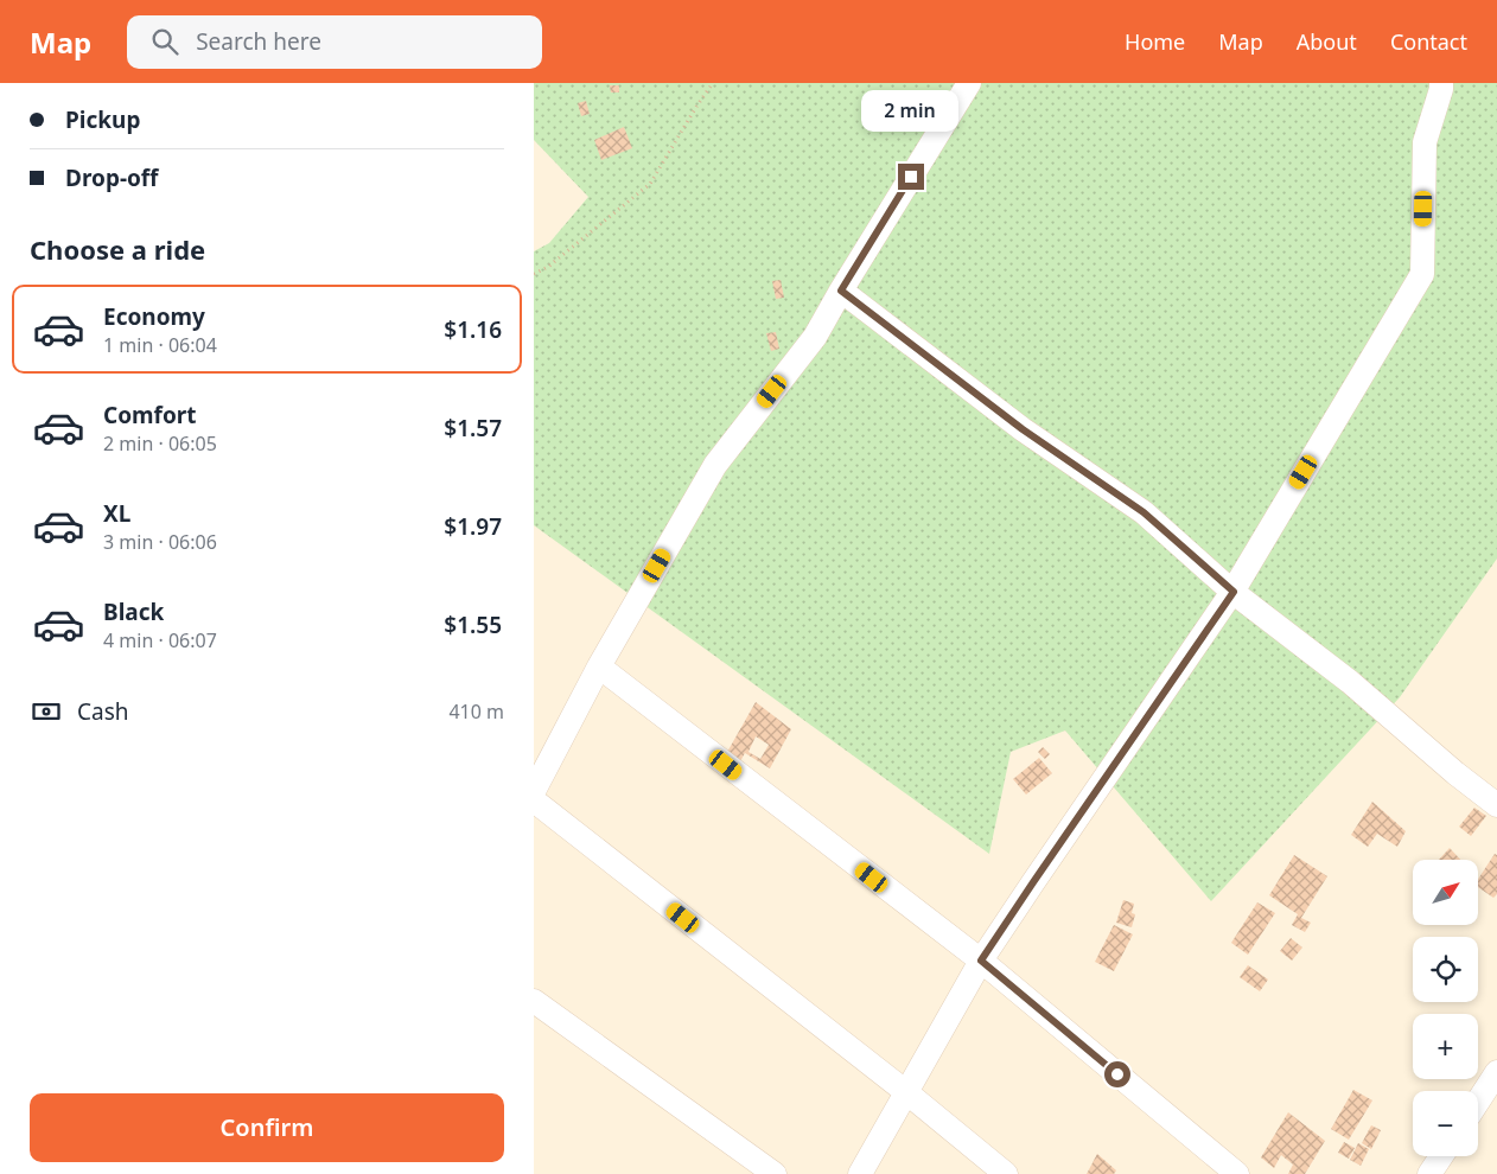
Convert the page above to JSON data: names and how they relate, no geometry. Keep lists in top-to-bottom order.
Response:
{
  "north": "top right",
  "page": {
    "header": "Map",
    "search": "Search here",
    "nav": [
      "Home",
      "Map",
      "About",
      "Contact"
    ],
    "banner": ["Pickup", "Drop-off"],
    "bubble": "2 min",
    "heading": "Choose a ride",
    "list": [
      {
        "name": "Economy",
        "note": "1 min · 06:04",
        "value": "$1.16"
      },
      {
        "name": "Comfort",
        "note": "2 min · 06:05",
        "value": "$1.57"
      },
      {
        "name": "XL",
        "note": "3 min · 06:06",
        "value": "$1.97"
      },
      {
        "name": "Black",
        "note": "4 min · 06:07",
        "value": "$1.55"
      }
    ],
    "pay": ["Cash", "410 m"],
    "map_buttons": ["+", "−"],
    "buttons": "Confirm"
  }
}
